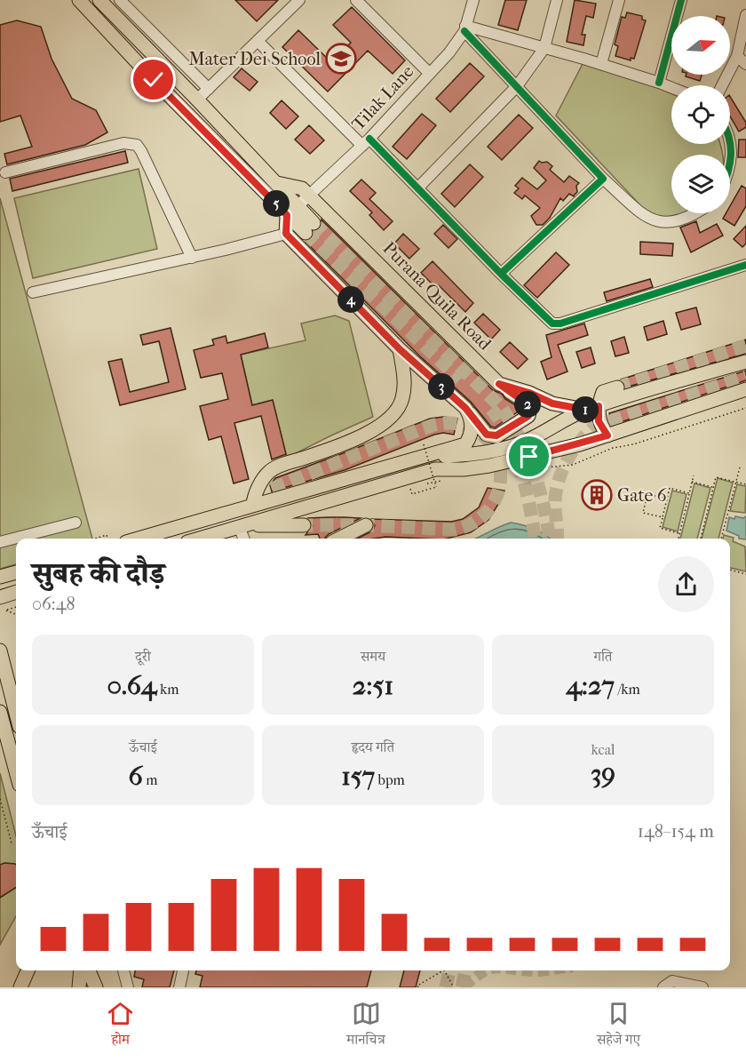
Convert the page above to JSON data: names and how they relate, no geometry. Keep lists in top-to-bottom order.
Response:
{
  "streets": {
    "main road": ["Purana Quila Road"],
    "street": ["Tilak Lane"]
  },
  "crossings": [
    ["Tilak Lane", "Purana Quila Road"]
  ],
  "places": {
    "school or university": ["Mater Dei School"],
    "building": ["Gate 6"]
  },
  "north": "right",
  "page": {
    "pins": [
      "5",
      "4",
      "3",
      "2",
      "1"
    ],
    "heading": ["सुबह की दौड़", "06:48"],
    "stats": [
      ["दूरी", "0.64 km"],
      ["समय", "2:51"],
      ["गति", "4:27 /km"],
      ["ऊँचाई", "6 m"],
      ["हृदय गति", "157 bpm"],
      ["kcal", "39"]
    ],
    "chart": ["ऊँचाई", "148–154 m"],
    "tabs": ["होम", "मानचित्र", "सहेजे गए"]
  }
}
